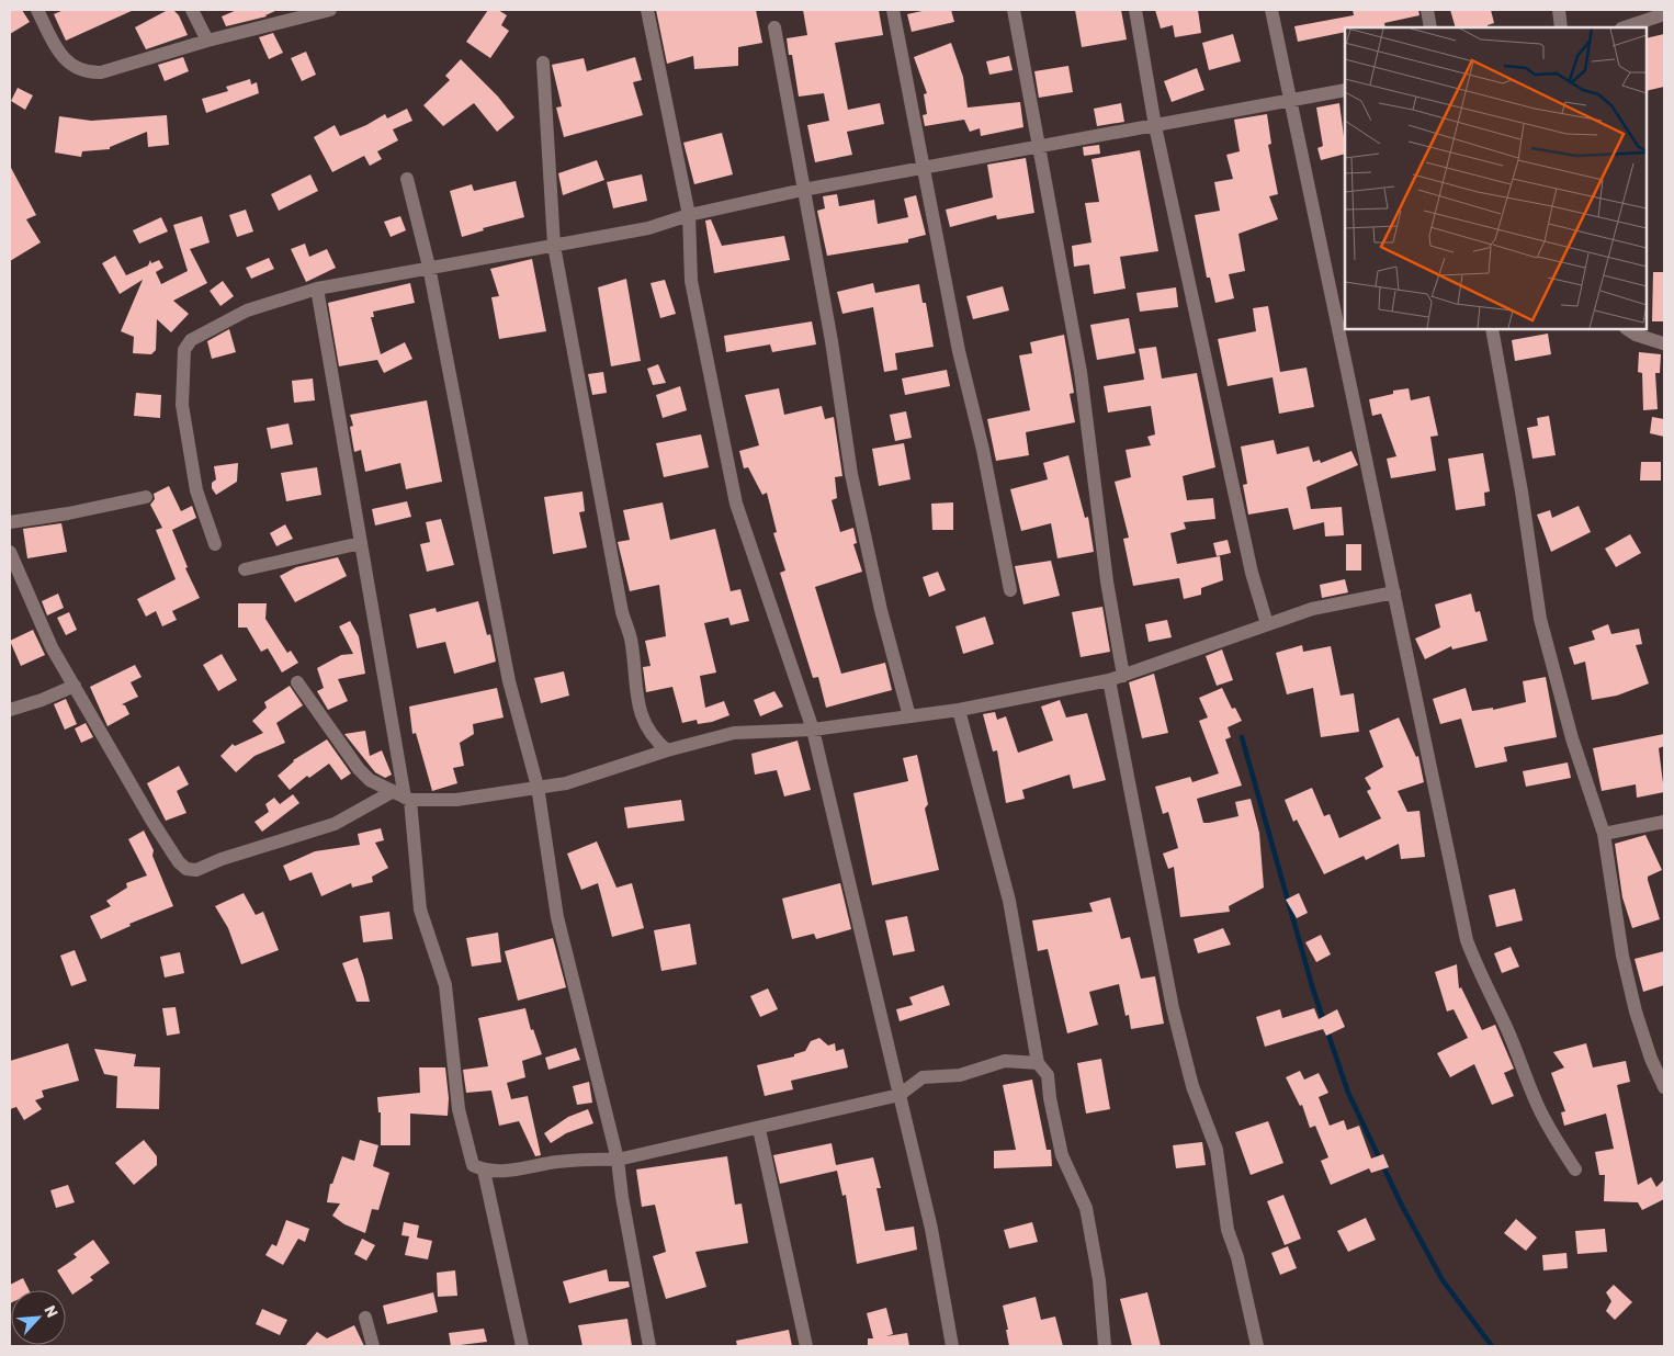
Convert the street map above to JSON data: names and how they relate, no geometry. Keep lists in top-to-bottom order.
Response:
{
  "north": "top right"
}
